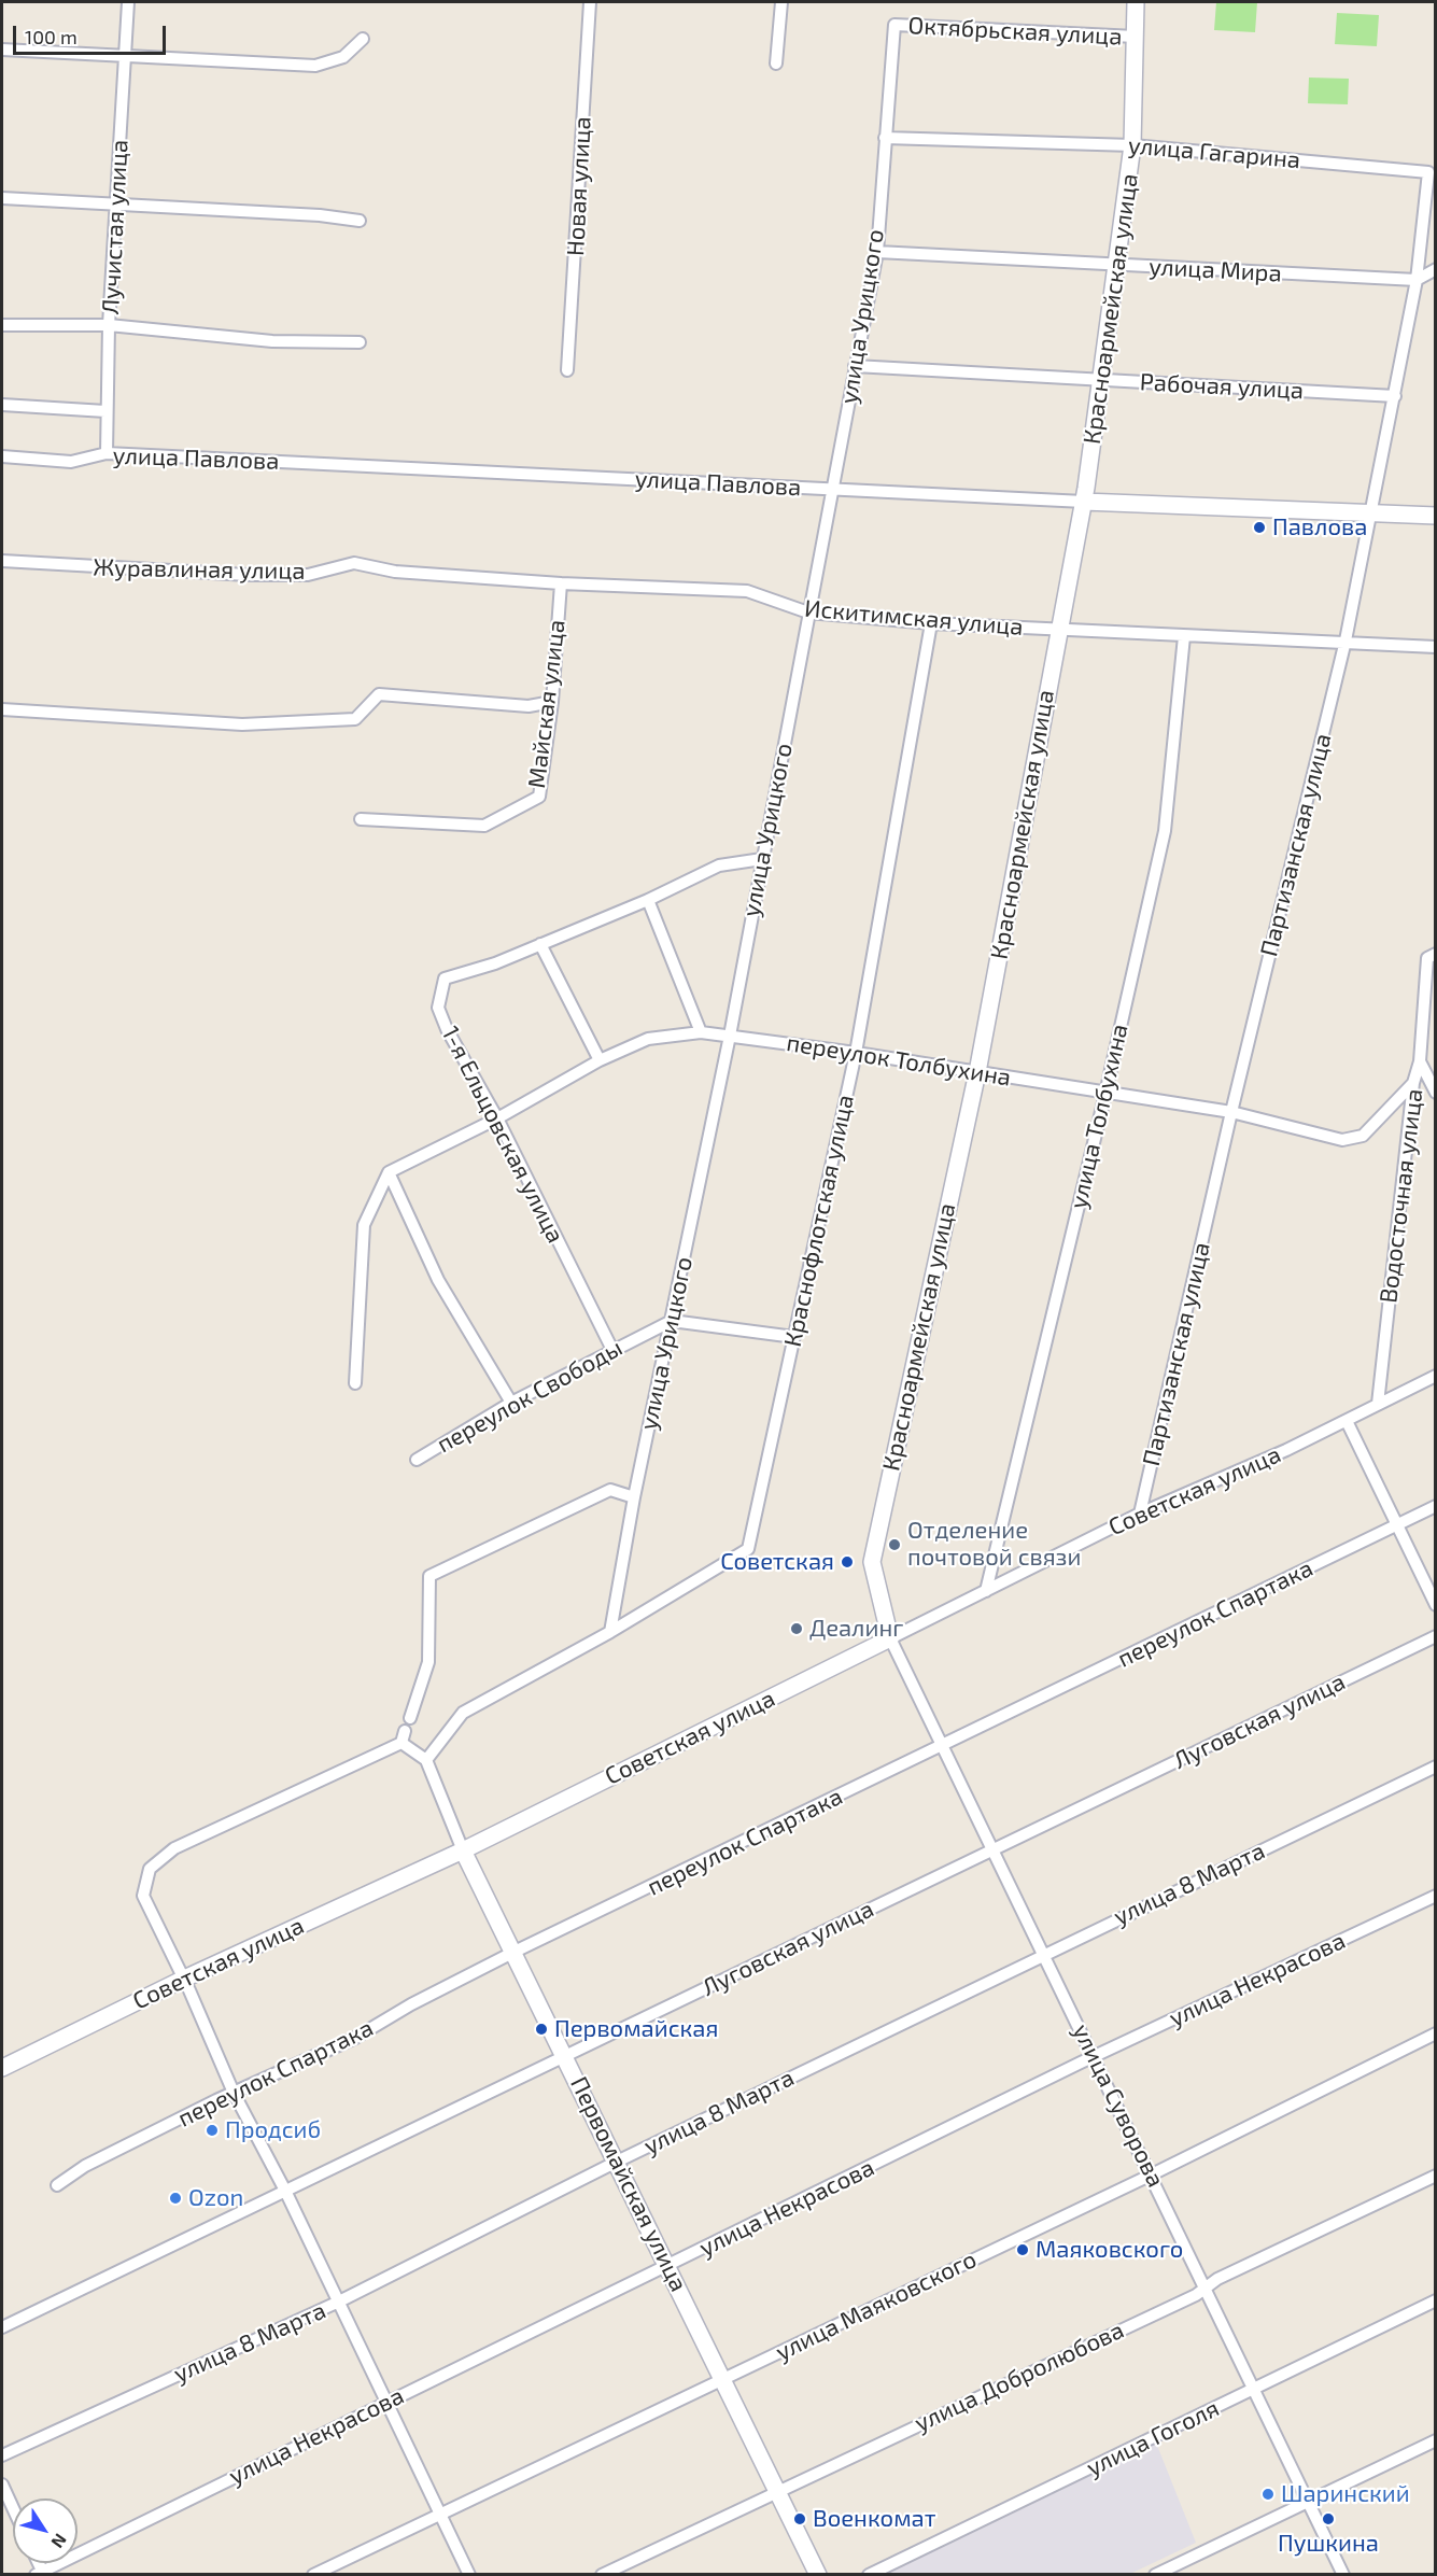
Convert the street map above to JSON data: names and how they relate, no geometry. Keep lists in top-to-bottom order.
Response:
{
  "streets": {
    "street": [
      "Октябрьская улица",
      "улица Гагарина",
      "Новая улица",
      "Лучистая улица",
      "улица Мира",
      "Красноармейская улица",
      "улица Урицкого",
      "Рабочая улица",
      "улица Павлова",
      "Журавлиная улица",
      "Искитимская улица",
      "Майская улица",
      "Партизанская улица",
      "переулок Толбухина",
      "улица Толбухина",
      "1-я Ельцовская улица",
      "Водосточная улица",
      "Краснофлотская улица",
      "переулок Свободы",
      "Советская улица",
      "переулок Спартака",
      "Луговская улица",
      "улица 8 Марта",
      "улица Некрасова",
      "улица Суворова",
      "Первомайская улица",
      "улица Маяковского",
      "улица Добролюбова",
      "улица Гоголя"
    ]
  },
  "crossings": [
    ["Октябрьская улица", "Красноармейская улица"],
    ["Октябрьская улица", "улица Урицкого"],
    ["улица Гагарина", "Красноармейская улица"],
    ["улица Гагарина", "улица Урицкого"],
    ["улица Гагарина", "Партизанская улица"],
    ["Лучистая улица", "улица Павлова"],
    ["улица Мира", "Красноармейская улица"],
    ["улица Мира", "улица Урицкого"],
    ["улица Мира", "Партизанская улица"],
    ["Красноармейская улица", "Рабочая улица"],
    ["Красноармейская улица", "улица Павлова"],
    ["Красноармейская улица", "Искитимская улица"],
    ["Красноармейская улица", "переулок Толбухина"],
    ["Красноармейская улица", "Советская улица"],
    ["Красноармейская улица", "улица Суворова"],
    ["улица Урицкого", "Рабочая улица"],
    ["улица Урицкого", "улица Павлова"],
    ["улица Урицкого", "Искитимская улица"],
    ["улица Урицкого", "переулок Толбухина"],
    ["улица Урицкого", "1-я Ельцовская улица"],
    ["улица Урицкого", "Краснофлотская улица"],
    ["улица Урицкого", "переулок Свободы"],
    ["Рабочая улица", "Партизанская улица"],
    ["улица Павлова", "Партизанская улица"],
    ["Журавлиная улица", "Искитимская улица"],
    ["Искитимская улица", "Майская улица"],
    ["Искитимская улица", "Партизанская улица"],
    ["Искитимская улица", "улица Толбухина"],
    ["Искитимская улица", "Краснофлотская улица"],
    ["Партизанская улица", "переулок Толбухина"],
    ["Партизанская улица", "Советская улица"],
    ["переулок Толбухина", "улица Толбухина"],
    ["переулок Толбухина", "1-я Ельцовская улица"],
    ["переулок Толбухина", "Водосточная улица"],
    ["переулок Толбухина", "Краснофлотская улица"],
    ["улица Толбухина", "Советская улица"],
    ["1-я Ельцовская улица", "переулок Свободы"],
    ["Водосточная улица", "Советская улица"],
    ["Советская улица", "улица Суворова"],
    ["Советская улица", "Первомайская улица"],
    ["переулок Спартака", "улица Суворова"],
    ["переулок Спартака", "Первомайская улица"],
    ["Луговская улица", "улица Суворова"],
    ["Луговская улица", "Первомайская улица"],
    ["улица 8 Марта", "улица Суворова"],
    ["улица 8 Марта", "Первомайская улица"],
    ["улица Некрасова", "улица Суворова"],
    ["улица Некрасова", "Первомайская улица"],
    ["улица Суворова", "улица Маяковского"],
    ["улица Суворова", "улица Добролюбова"],
    ["улица Суворова", "улица Гоголя"],
    ["Первомайская улица", "улица Маяковского"],
    ["Первомайская улица", "улица Добролюбова"]
  ],
  "places": [
    "Павлова",
    "Отделение почтовой связи",
    "Советская",
    "Деалинг",
    "Первомайская",
    "Продсиб",
    "Ozon",
    "Маяковского",
    "Шаринский",
    "Военкомат",
    "Пушкина"
  ],
  "scale_bar": "100 m",
  "north": "bottom right"
}
